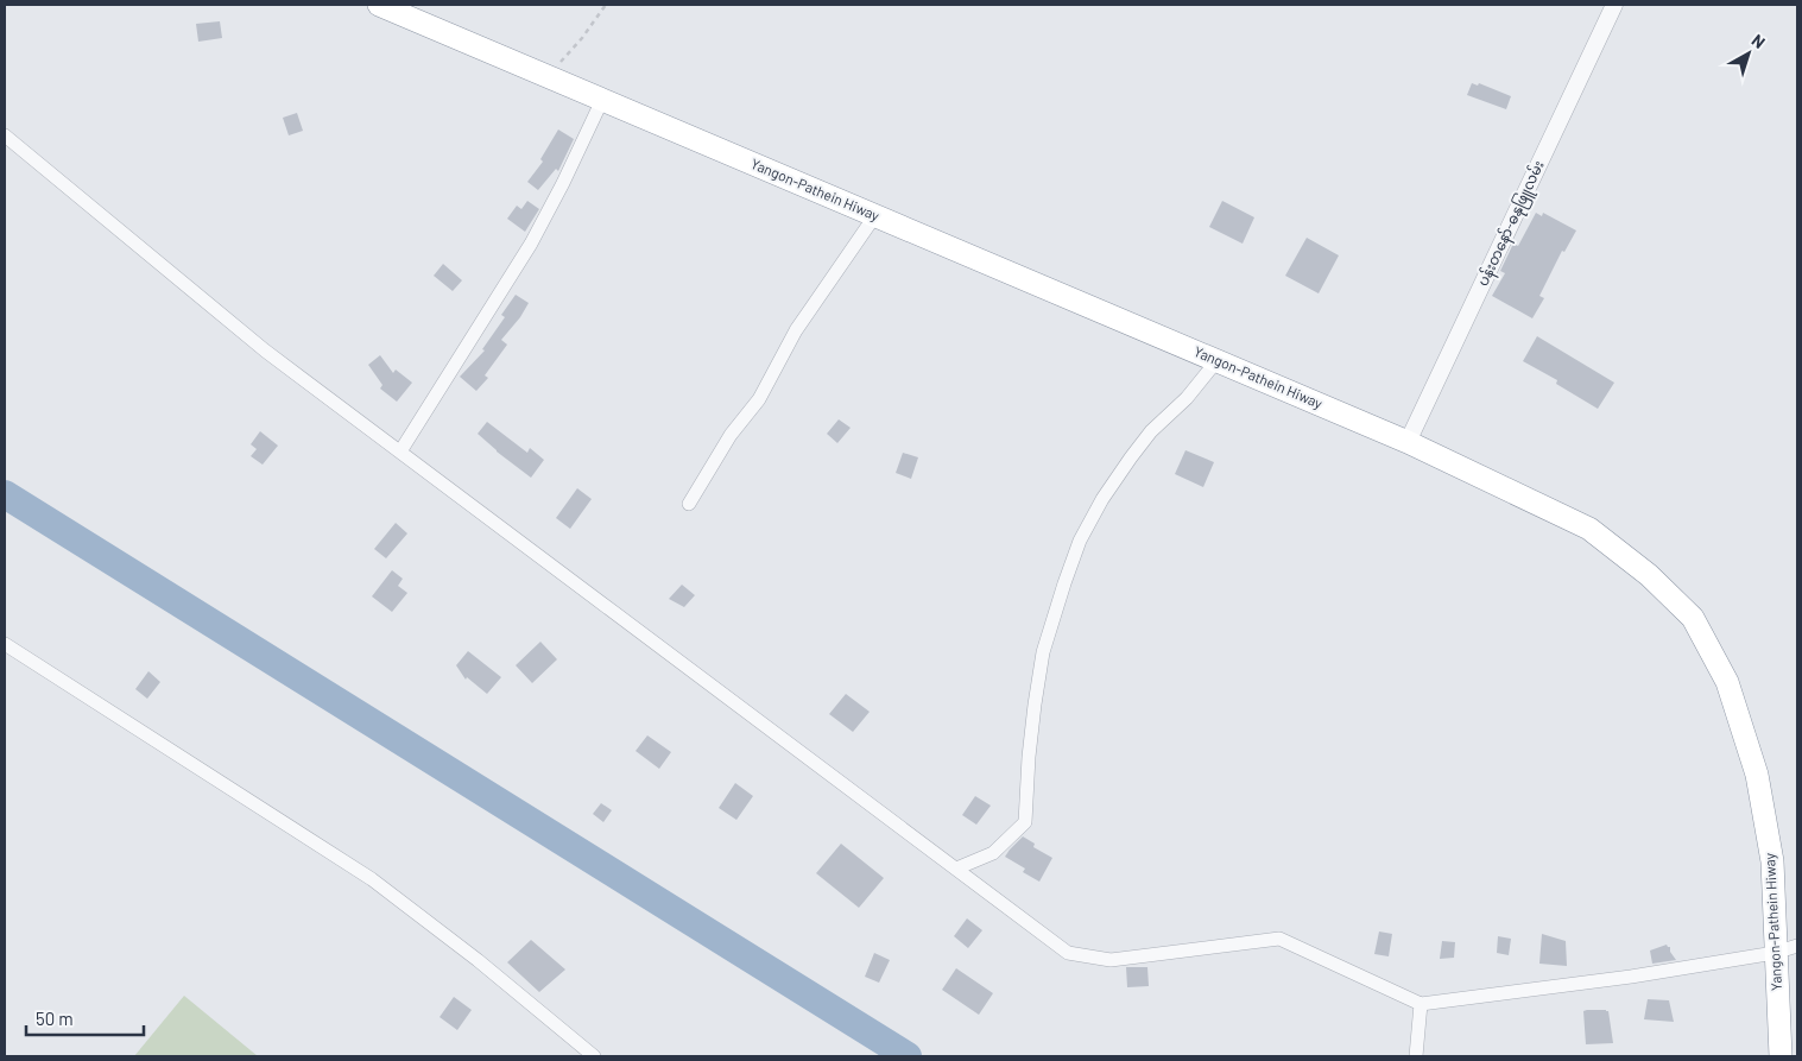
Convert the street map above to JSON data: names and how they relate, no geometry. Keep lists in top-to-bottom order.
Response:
{
  "streets": {
    "highway": ["Yangon-Pathein Hiway"],
    "street": ["ပန်းတနော်-ဓနုဖြူလမ်း"]
  },
  "crossings": [
    ["Yangon-Pathein Hiway", "ပန်းတနော်-ဓနုဖြူလမ်း"]
  ],
  "scale_bar": "50 m",
  "north": "top right"
}
